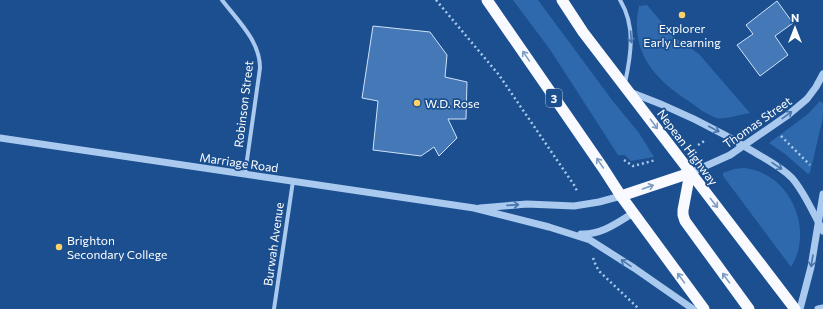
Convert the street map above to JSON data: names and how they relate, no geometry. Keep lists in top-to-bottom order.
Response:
{
  "streets": {
    "highway": ["3", "Nepean Highway"],
    "street": [
      "Robinson Street",
      "Thomas Street",
      "Marriage Road",
      "Burwah Avenue"
    ]
  },
  "crossings": [
    ["3", "Marriage Road"],
    ["Robinson Street", "Marriage Road"],
    ["Thomas Street", "Nepean Highway"],
    ["Marriage Road", "Burwah Avenue"]
  ],
  "one_way": ["Thomas Street"],
  "places": ["Explorer Early Learning", "W.D. Rose", "Brighton Secondary College"],
  "north": "top"
}
